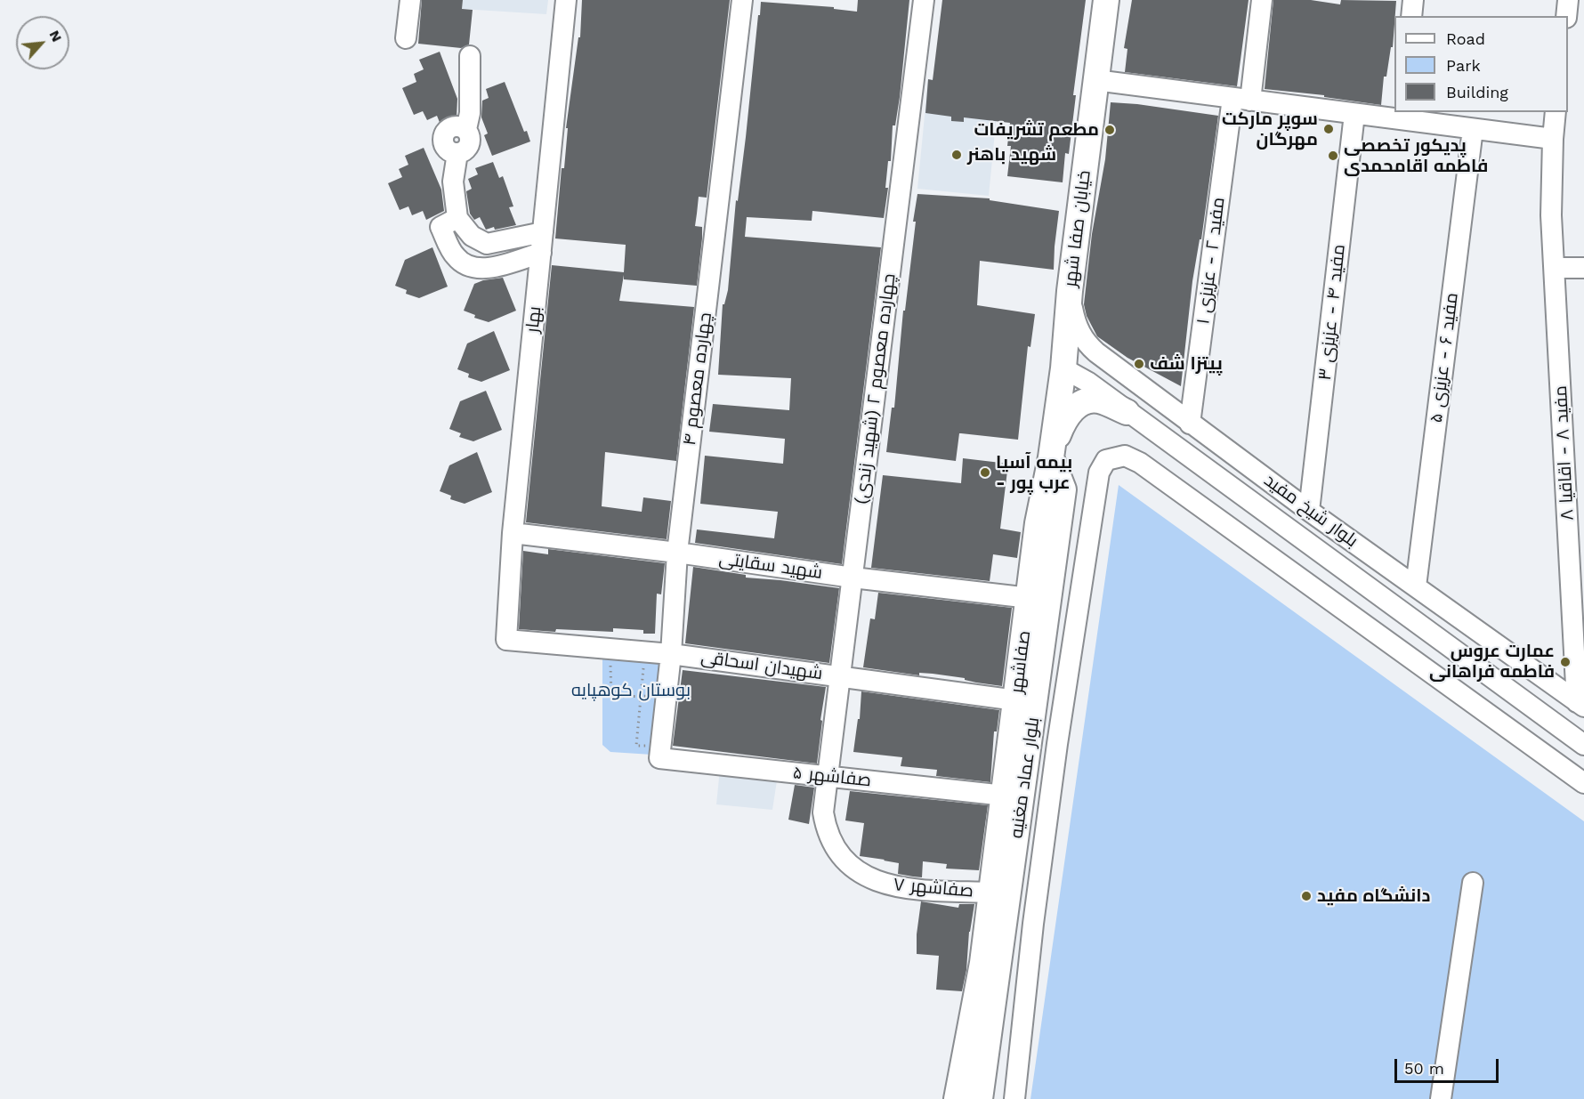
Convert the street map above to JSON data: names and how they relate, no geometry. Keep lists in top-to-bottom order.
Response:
{
  "streets": {
    "main road": ["خیابان صفا شهر", "صفاشهر", "بلوار عماد مغنیه"],
    "street": [
      "مفید ۲ - عزیزی ۱",
      "مفید ۴ - عزیزی ۳",
      "بهار",
      "مفید ۶ - عزیزی ۵",
      "چهارده معصوم ۴",
      "چهارده معصوم ۲ (شهید زندی)",
      "مفید ۸ - اقاقیا ۸",
      "بلوار شیخ مفید",
      "شهید سقایتی",
      "شهیدان اسحاقی",
      "صفاشهر ۵",
      "صفاشهر ۷"
    ]
  },
  "crossings": [
    ["خیابان صفا شهر", "بلوار شیخ مفید"],
    ["خیابان صفا شهر", "صفاشهر"],
    ["خیابان صفا شهر", "بلوار عماد مغنیه"],
    ["مفید ۲ - عزیزی ۱", "بلوار شیخ مفید"],
    ["مفید ۴ - عزیزی ۳", "بلوار شیخ مفید"],
    ["بهار", "شهید سقایتی"],
    ["بهار", "شهیدان اسحاقی"],
    ["مفید ۶ - عزیزی ۵", "بلوار شیخ مفید"],
    ["چهارده معصوم ۴", "شهید سقایتی"],
    ["چهارده معصوم ۴", "شهیدان اسحاقی"],
    ["چهارده معصوم ۴", "صفاشهر ۵"],
    ["چهارده معصوم ۲ (شهید زندی)", "شهید سقایتی"],
    ["چهارده معصوم ۲ (شهید زندی)", "شهیدان اسحاقی"],
    ["چهارده معصوم ۲ (شهید زندی)", "صفاشهر ۵"],
    ["چهارده معصوم ۲ (شهید زندی)", "صفاشهر ۷"],
    ["مفید ۸ - اقاقیا ۸", "بلوار شیخ مفید"],
    ["شهید سقایتی", "صفاشهر"],
    ["صفاشهر", "شهیدان اسحاقی"],
    ["صفاشهر", "صفاشهر ۵"],
    ["صفاشهر", "بلوار عماد مغنیه"],
    ["صفاشهر", "صفاشهر ۷"],
    ["صفاشهر ۵", "صفاشهر ۷"]
  ],
  "parks": ["بوستان کوهپایه"],
  "places": [
    "سوپر مارکت مهرگان",
    "مطعم تشريفات",
    "شهید باهنر",
    "پدیکور تخصصی فاطمه اقامحمدی",
    "پیتزا شف",
    "بیمه آسیا - عرب پور",
    "عمارت عروس فاطمه فراهانی",
    "دانشگاه مفید"
  ],
  "legend": ["Road", "Park", "Building"],
  "scale_bar": "50 m",
  "north": "top right"
}
